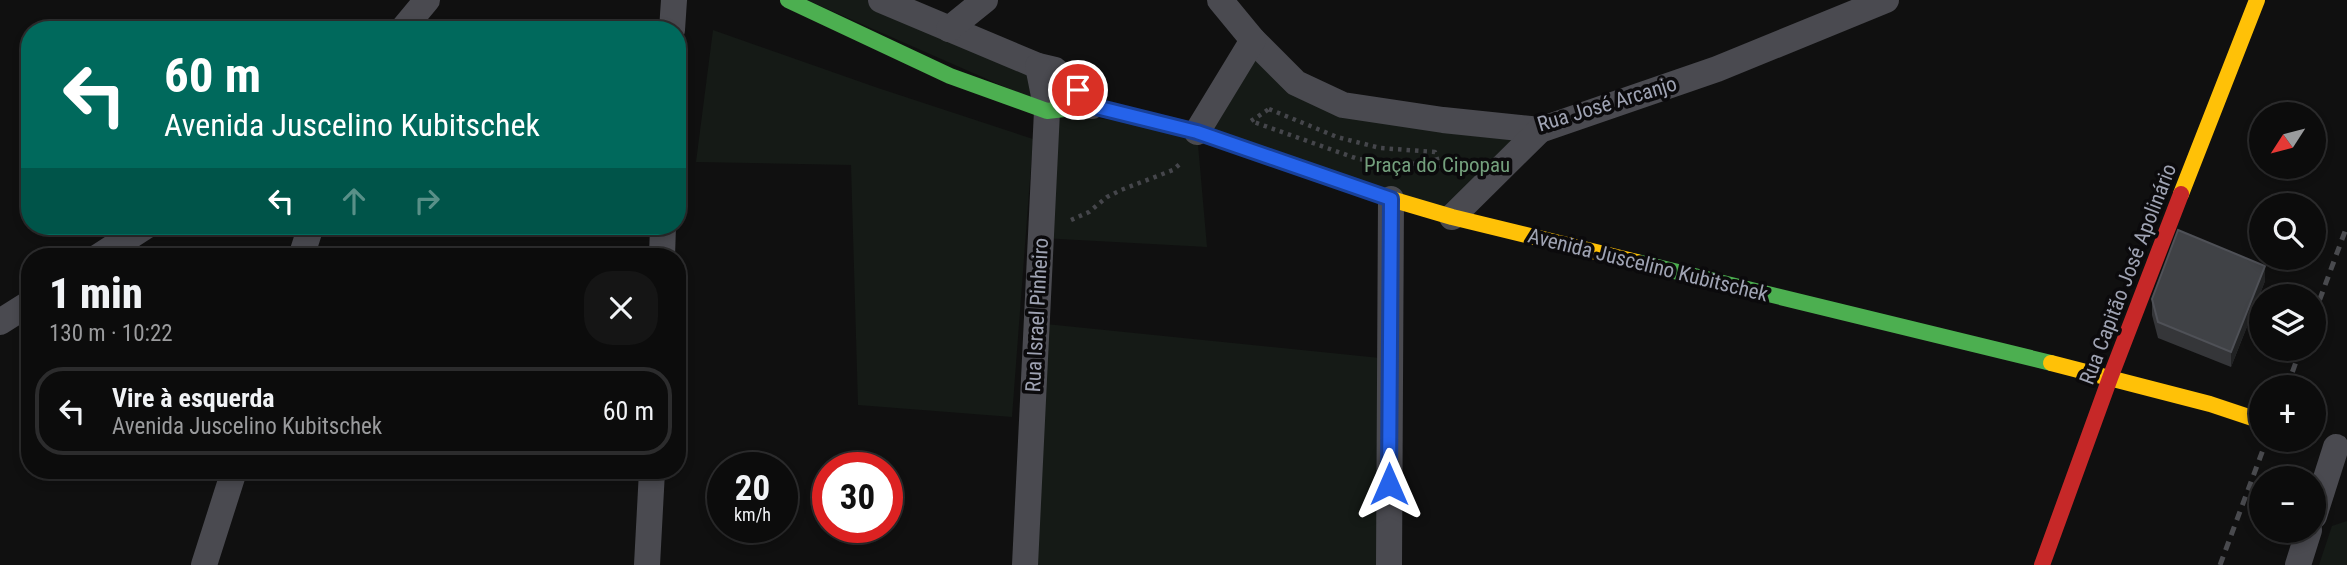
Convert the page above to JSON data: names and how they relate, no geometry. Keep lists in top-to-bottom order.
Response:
{
  "streets": {
    "street": [
      "Rua José Arcanjo",
      "Avenida Juscelino Kubitschek",
      "Rua Capitão José Apolinário",
      "Rua Israel Pinheiro"
    ]
  },
  "crossings": [
    ["Avenida Juscelino Kubitschek", "Rua Capitão José Apolinário"],
    ["Avenida Juscelino Kubitschek", "Rua Israel Pinheiro"]
  ],
  "parks": ["Praça do Cipopau"],
  "north": "bottom left",
  "page": {
    "turn": ["60 m", "Avenida Juscelino Kubitschek"],
    "map_buttons": ["+", "−"],
    "heading": ["1 min", "130 m · 10:22"],
    "list": [
      {
        "name": "Vire à esquerda",
        "note": "Avenida Juscelino Kubitschek",
        "value": "60 m"
      }
    ],
    "speed": "20 km/h",
    "limit": "30"
  }
}
